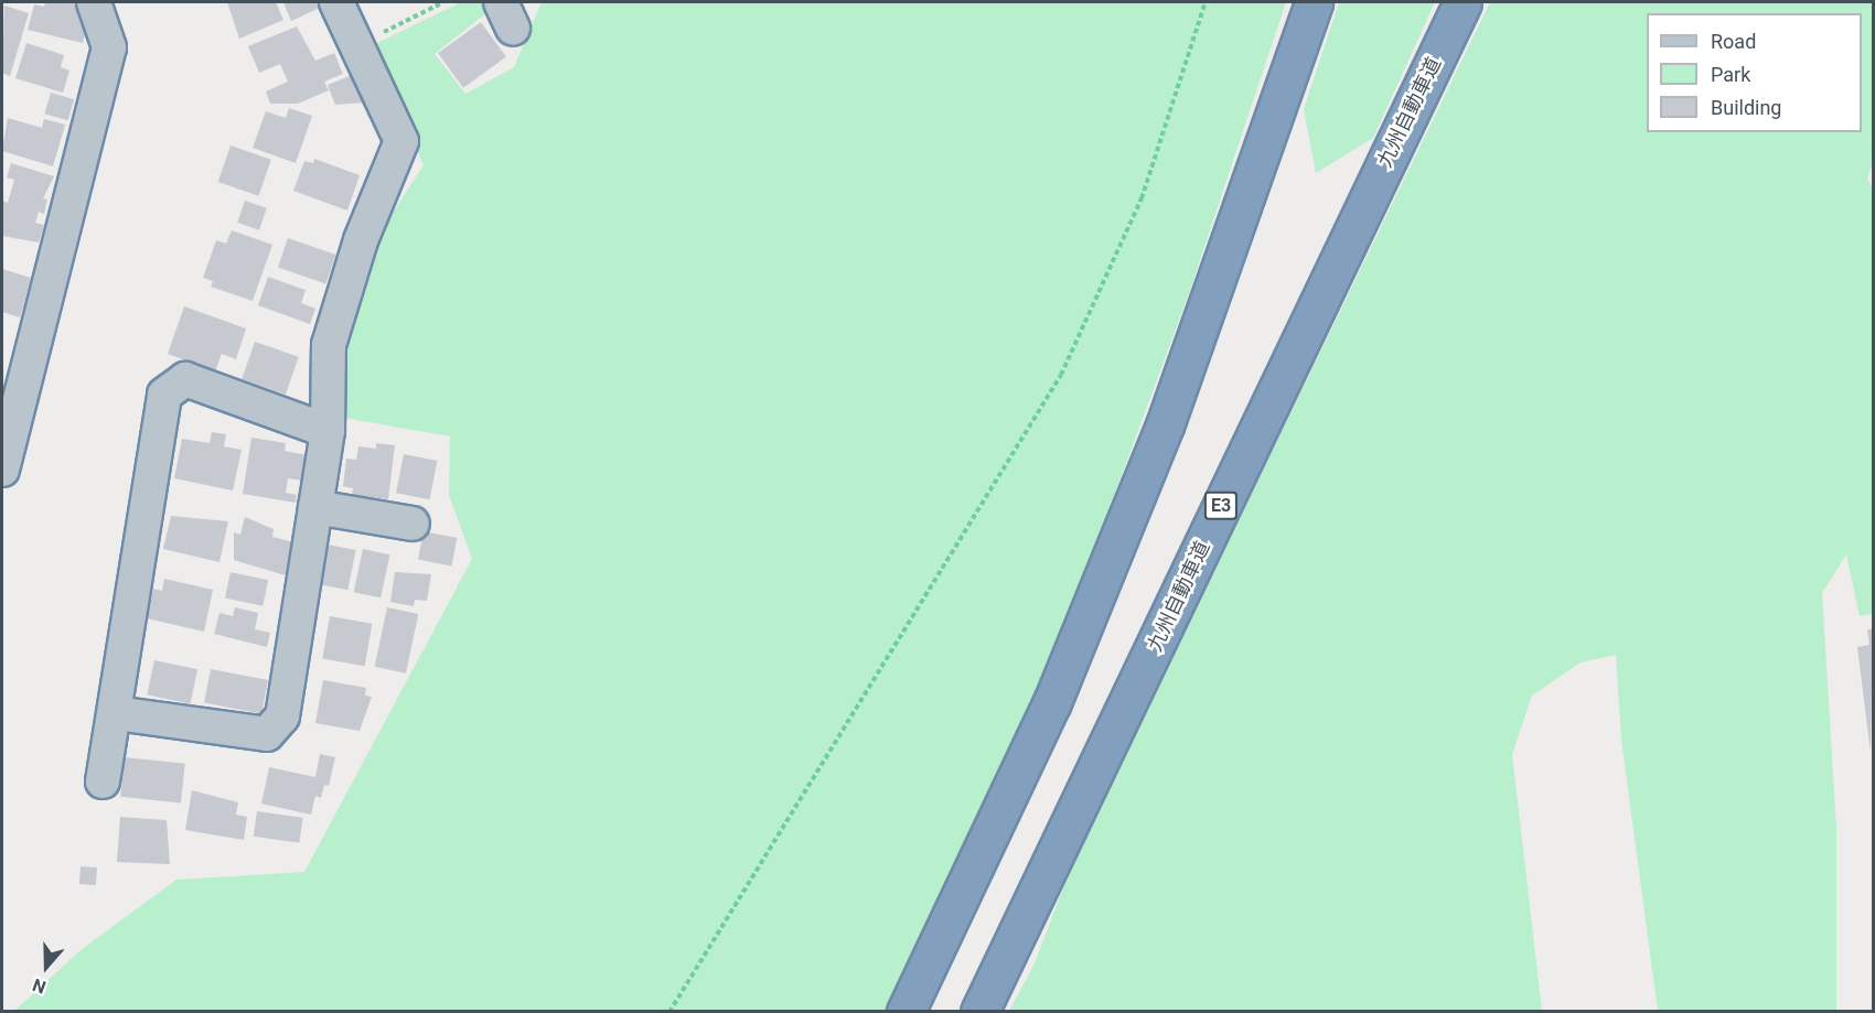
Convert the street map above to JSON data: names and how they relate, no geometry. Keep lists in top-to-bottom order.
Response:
{
  "streets": {
    "highway": ["九州自動車道", "E3"]
  },
  "legend": ["Road", "Park", "Building"],
  "north": "bottom"
}
